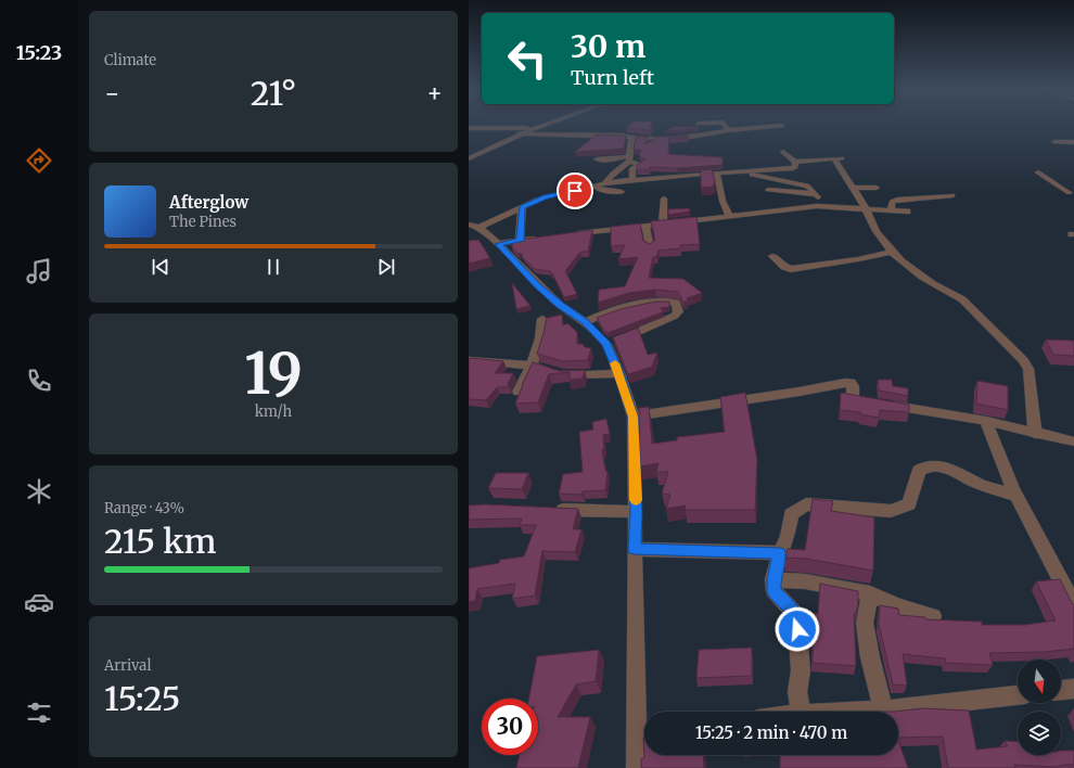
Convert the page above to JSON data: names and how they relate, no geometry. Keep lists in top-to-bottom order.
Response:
{
  "north": "bottom",
  "page": {
    "tabs": "15:23",
    "tile": [
      "Climate",
      ["19", "km/h"],
      ["Range · 43%", "215 km"],
      ["Arrival", "15:25"]
    ],
    "turn": ["30 m", "Turn left"],
    "heat": ["−", "21°", "+"],
    "song": ["Afterglow", "The Pines"],
    "limit": "30",
    "trip": "15:25 · 2 min · 470 m"
  }
}
